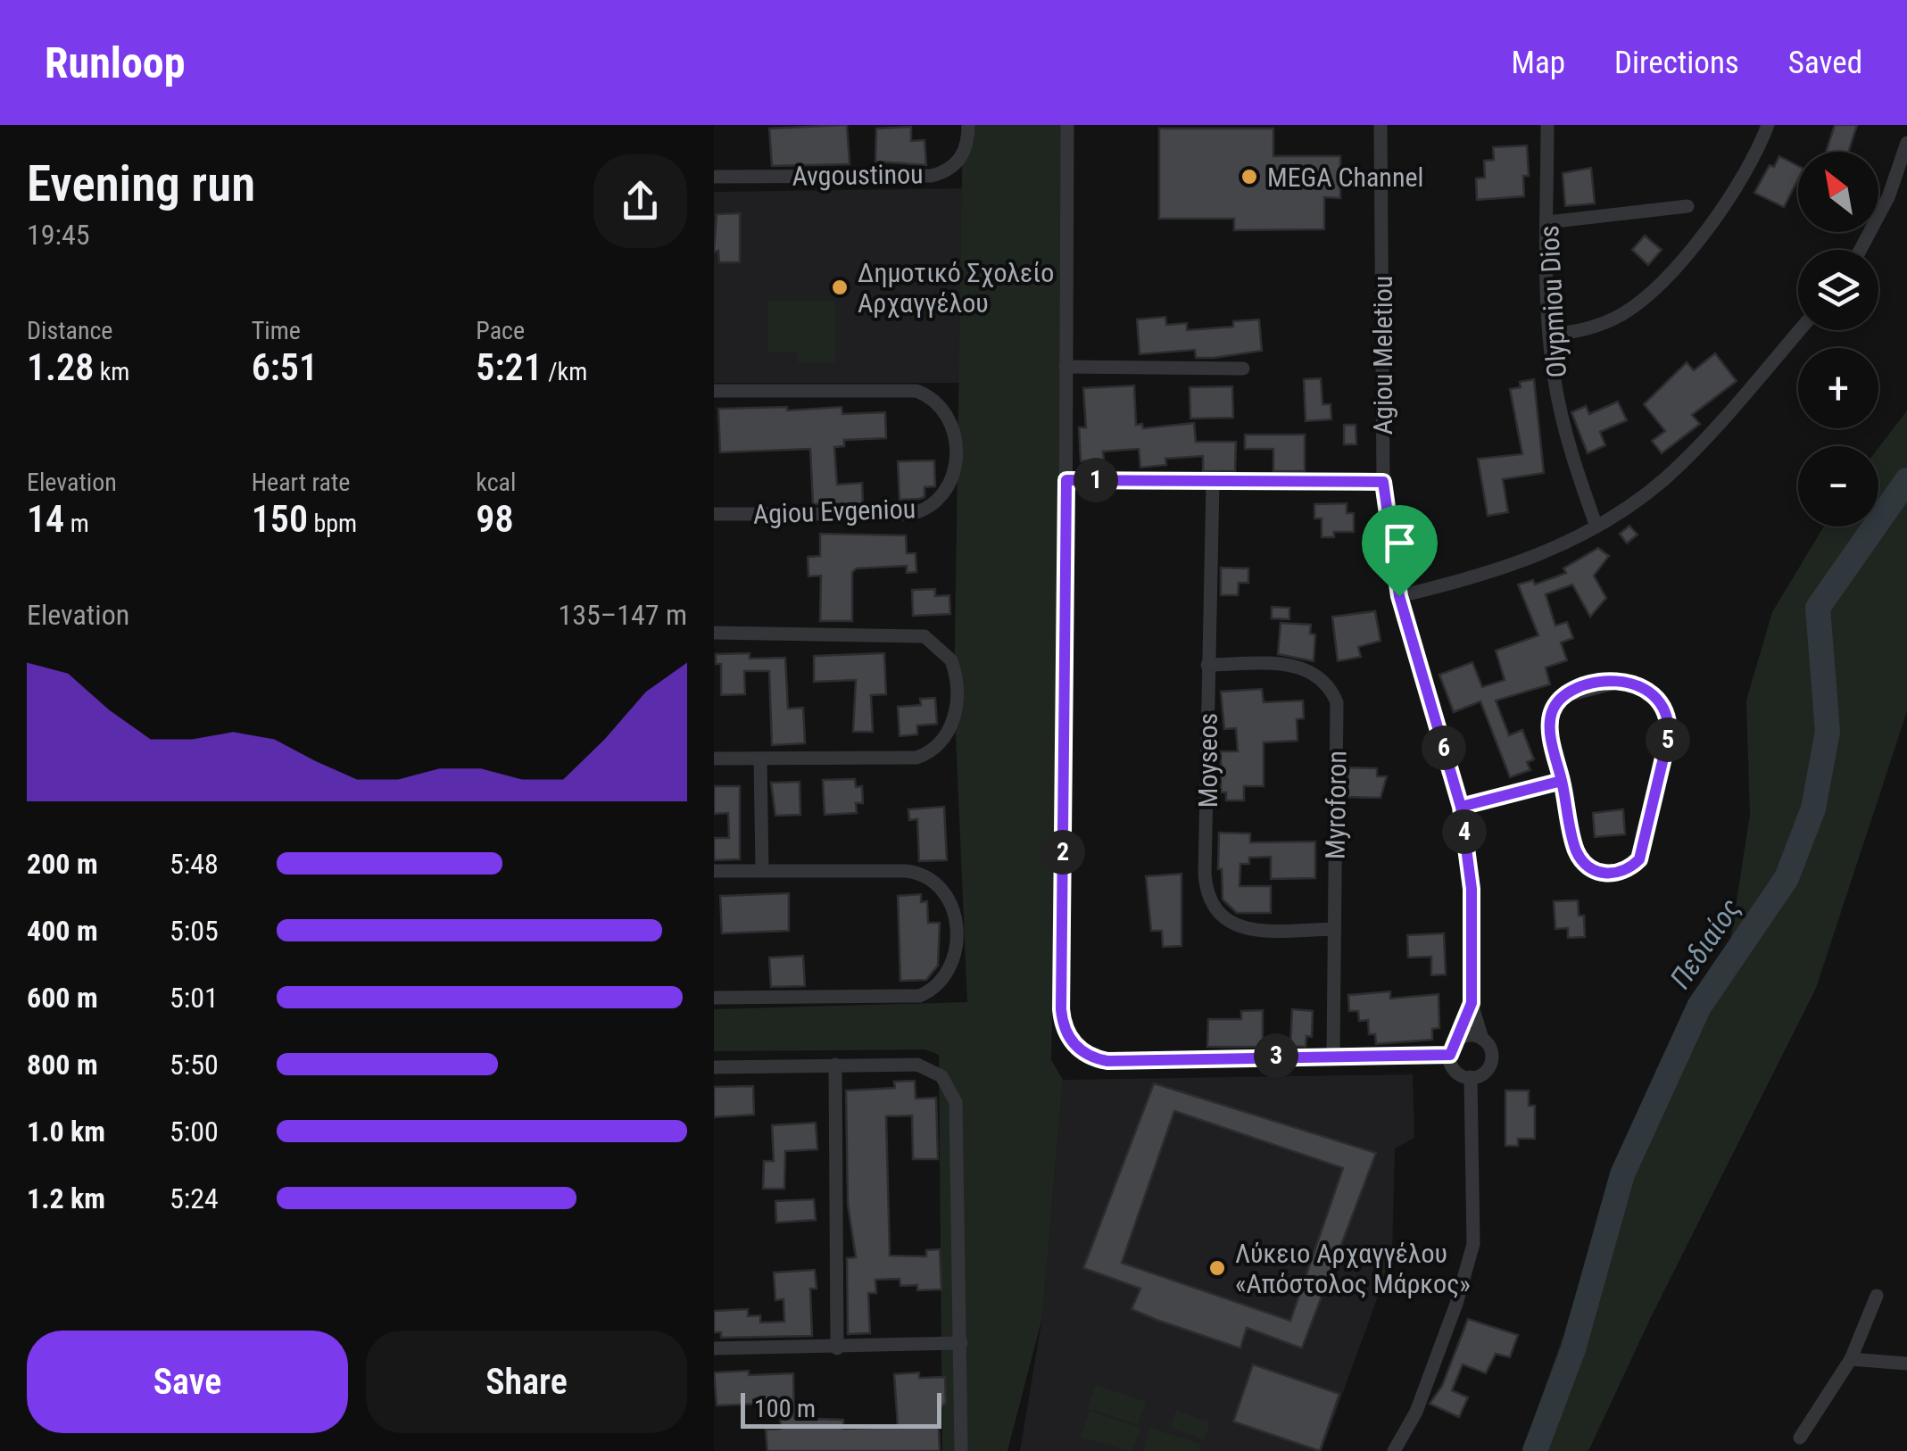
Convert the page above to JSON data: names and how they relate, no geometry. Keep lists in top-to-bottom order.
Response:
{
  "streets": {
    "street": [
      "Avgoustinou",
      "Olypmiou Dios",
      "Agiou Meletiou",
      "Agiou Evgeniou",
      "Moyseos",
      "Myroforon"
    ]
  },
  "crossings": [
    ["Moyseos", "Myroforon"]
  ],
  "water": ["Πεδιαίος"],
  "places": ["MEGA Channel", "Δημοτικό Σχολείο Αρχαγγέλου", "Λύκειο Αρχαγγέλου «Απόστολος Μάρκος»"],
  "scale_bar": "100 m",
  "north": "top left",
  "page": {
    "header": "Runloop",
    "nav": ["Map", "Directions", "Saved"],
    "heading": ["Evening run", "19:45"],
    "map_buttons": ["+", "−"],
    "stats": [
      ["Distance", "1.28 km"],
      ["Time", "6:51"],
      ["Pace", "5:21 /km"],
      ["Elevation", "14 m"],
      ["Heart rate", "150 bpm"],
      ["kcal", "98"]
    ],
    "pins": [
      "1",
      "5",
      "6",
      "4",
      "2",
      "3"
    ],
    "chart": ["Elevation", "135–147 m"],
    "list": [
      {
        "name": "200 m",
        "note": "5:48"
      },
      {
        "name": "400 m",
        "note": "5:05"
      },
      {
        "name": "600 m",
        "note": "5:01"
      },
      {
        "name": "800 m",
        "note": "5:50"
      },
      {
        "name": "1.0 km",
        "note": "5:00"
      },
      {
        "name": "1.2 km",
        "note": "5:24"
      }
    ],
    "buttons": ["Save", "Share"],
    "scale": "100 m"
  }
}
